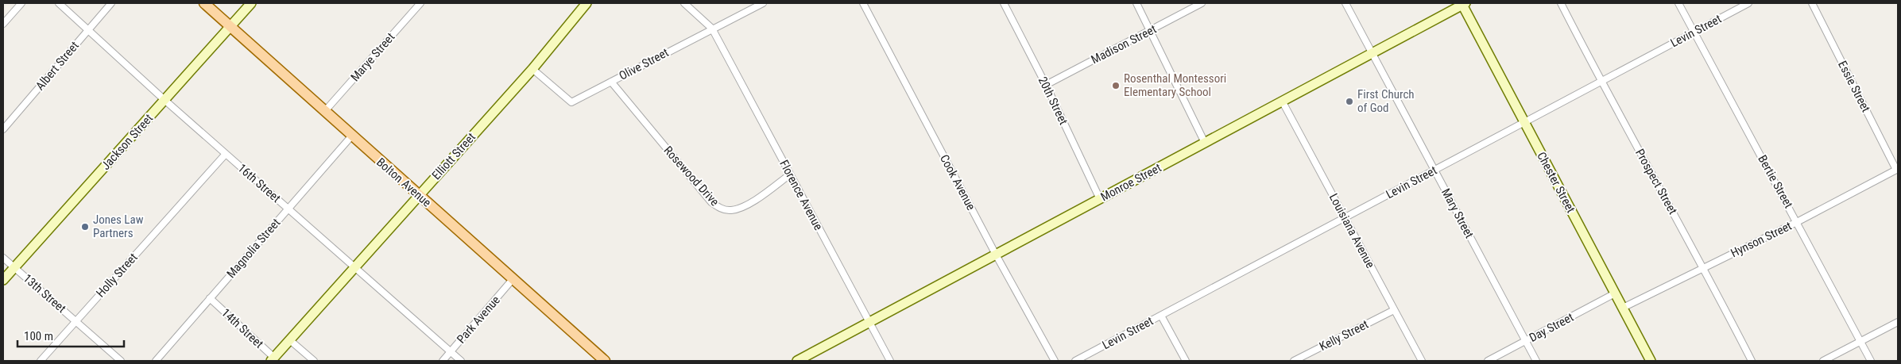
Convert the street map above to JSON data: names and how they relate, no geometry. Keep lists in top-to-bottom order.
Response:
{
  "streets": {
    "main road": [
      "Jackson Street",
      "Elliott Street",
      "Bolton Avenue",
      "Monroe Street",
      "Chester Street"
    ],
    "street": [
      "Levin Street",
      "Madison Street",
      "Marye Street",
      "Olive Street",
      "Albert Street",
      "Essie Street",
      "20th Street",
      "Rosewood Drive",
      "Prospect Street",
      "Bertie Street",
      "Cook Avenue",
      "16th Street",
      "Florence Avenue",
      "Mary Street",
      "Louisiana Avenue",
      "Hynson Street",
      "Magnolia Street",
      "Holly Street",
      "13th Street",
      "Park Avenue",
      "Day Street",
      "14th Street",
      "Kelly Street"
    ]
  },
  "crossings": [
    ["Levin Street", "Prospect Street"],
    ["Levin Street", "Bertie Street"],
    ["Levin Street", "Chester Street"],
    ["Levin Street", "Mary Street"],
    ["Levin Street", "Louisiana Avenue"],
    ["Madison Street", "20th Street"],
    ["Marye Street", "Bolton Avenue"],
    ["Olive Street", "Elliott Street"],
    ["Olive Street", "Rosewood Drive"],
    ["Olive Street", "Florence Avenue"],
    ["Albert Street", "16th Street"],
    ["Essie Street", "Hynson Street"],
    ["20th Street", "Monroe Street"],
    ["Jackson Street", "Bolton Avenue"],
    ["Jackson Street", "16th Street"],
    ["Jackson Street", "13th Street"],
    ["Elliott Street", "Bolton Avenue"],
    ["Elliott Street", "16th Street"],
    ["Elliott Street", "14th Street"],
    ["Rosewood Drive", "Florence Avenue"],
    ["Prospect Street", "Hynson Street"],
    ["Bertie Street", "Hynson Street"],
    ["Bolton Avenue", "Magnolia Street"],
    ["Bolton Avenue", "Park Avenue"],
    ["Cook Avenue", "Monroe Street"],
    ["Monroe Street", "Chester Street"],
    ["Monroe Street", "Florence Avenue"],
    ["Monroe Street", "Mary Street"],
    ["Monroe Street", "Louisiana Avenue"],
    ["Chester Street", "Hynson Street"],
    ["Chester Street", "Day Street"],
    ["16th Street", "Magnolia Street"],
    ["16th Street", "Holly Street"],
    ["16th Street", "Park Avenue"],
    ["Mary Street", "Day Street"],
    ["Louisiana Avenue", "Kelly Street"],
    ["Magnolia Street", "14th Street"],
    ["Holly Street", "13th Street"]
  ],
  "places": ["Rosenthal Montessori Elementary School", "First Church of God", "Jones Law Partners"],
  "scale_bar": "100 m"
}
